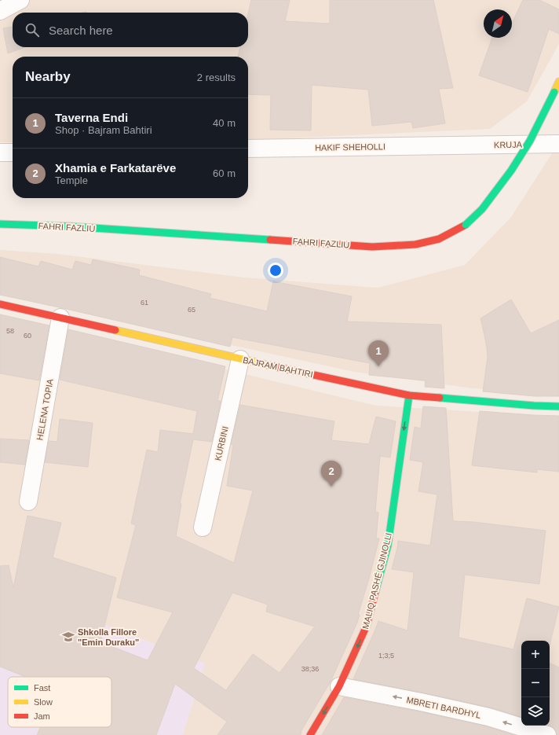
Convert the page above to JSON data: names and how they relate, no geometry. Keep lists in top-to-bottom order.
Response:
{
  "streets": {
    "main road": ["FAHRI FAZLIU", "BAJRAM BAHTIRI", "MALIQ PASHË GJINOLLI"],
    "street": [
      "KRUJA",
      "HAKIF SHEHOLLI",
      "HELENA TOPIA",
      "KURBINI",
      "MBRETI BARDHYL"
    ]
  },
  "crossings": [
    ["KRUJA", "HAKIF SHEHOLLI"],
    ["BAJRAM BAHTIRI", "HELENA TOPIA"],
    ["BAJRAM BAHTIRI", "KURBINI"],
    ["BAJRAM BAHTIRI", "MALIQ PASHË GJINOLLI"],
    ["MALIQ PASHË GJINOLLI", "MBRETI BARDHYL"]
  ],
  "one_way": ["MALIQ PASHË GJINOLLI", "MBRETI BARDHYL"],
  "places": {
    "school or university": ["Shkolla Fillore \"Emin Duraku\""]
  },
  "house_numbers": [
    "61",
    "65",
    "58",
    "60",
    "1;3;5",
    "38;36"
  ],
  "legend": ["Fast", "Slow", "Jam"],
  "north": "top right",
  "page": {
    "search": "Search here",
    "heading": ["Nearby", "2 results"],
    "list": [
      {
        "mark": "1",
        "name": "Taverna Endi",
        "note": "Shop · Bajram Bahtiri",
        "value": "40 m"
      },
      {
        "mark": "2",
        "name": "Xhamia e Farkatarëve",
        "note": "Temple",
        "value": "60 m"
      }
    ],
    "pins": ["1", "2"],
    "map_buttons": ["+", "−"]
  }
}
